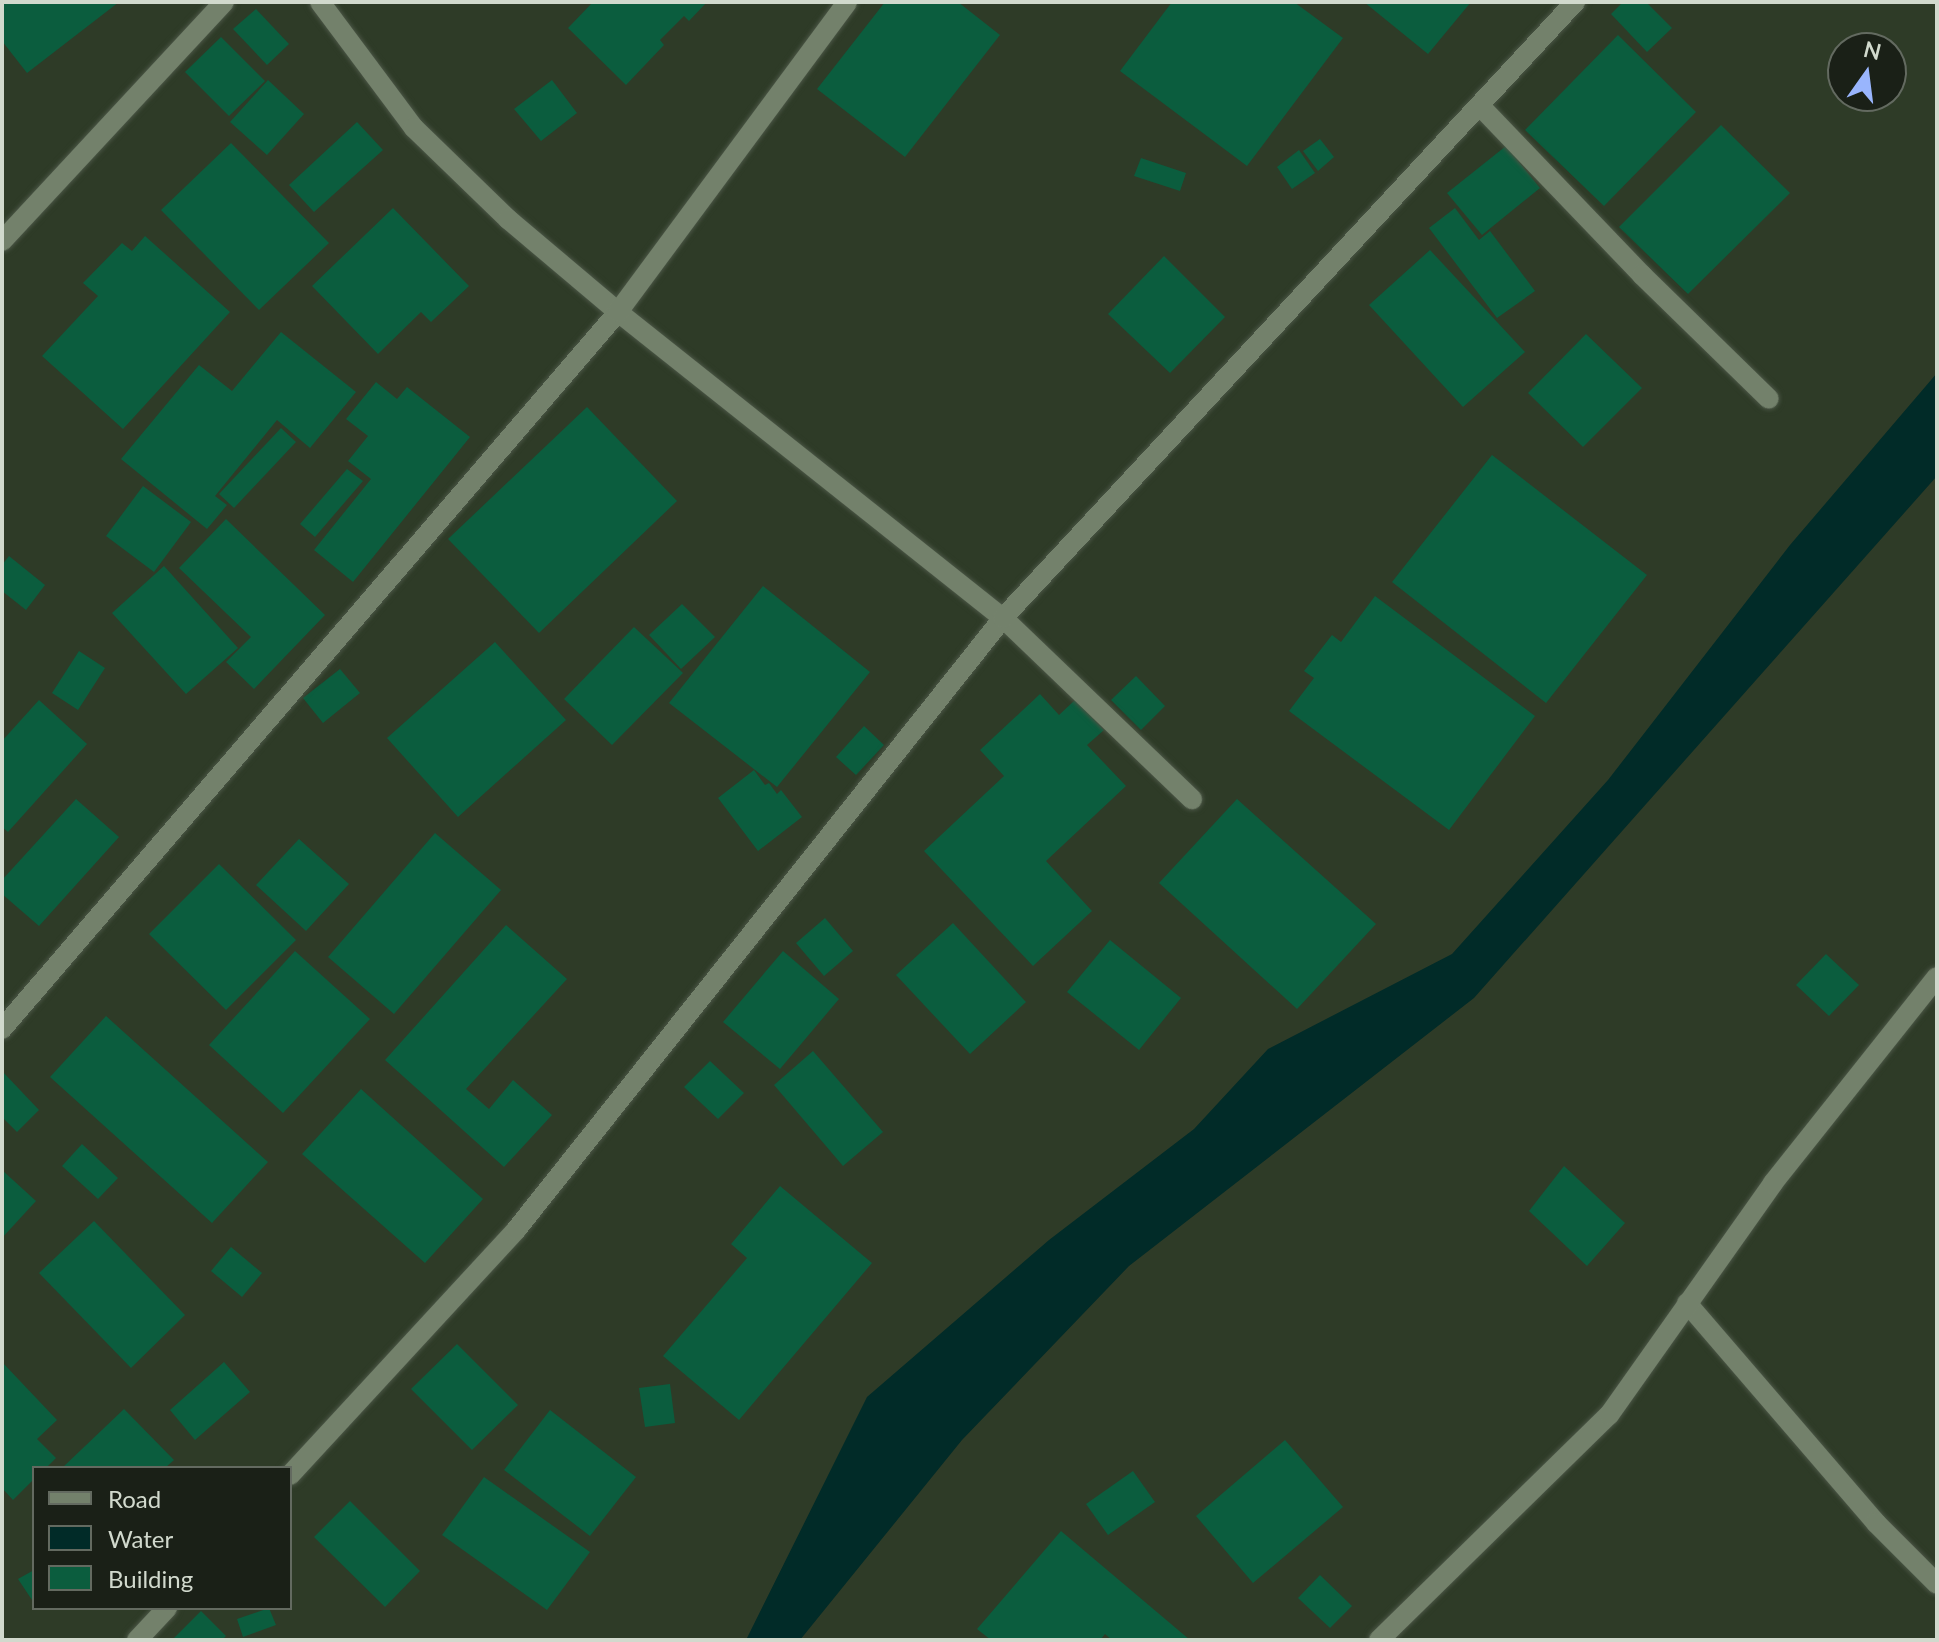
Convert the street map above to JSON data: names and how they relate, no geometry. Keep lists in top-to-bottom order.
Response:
{
  "legend": ["Road", "Water", "Building"],
  "north": "top"
}
